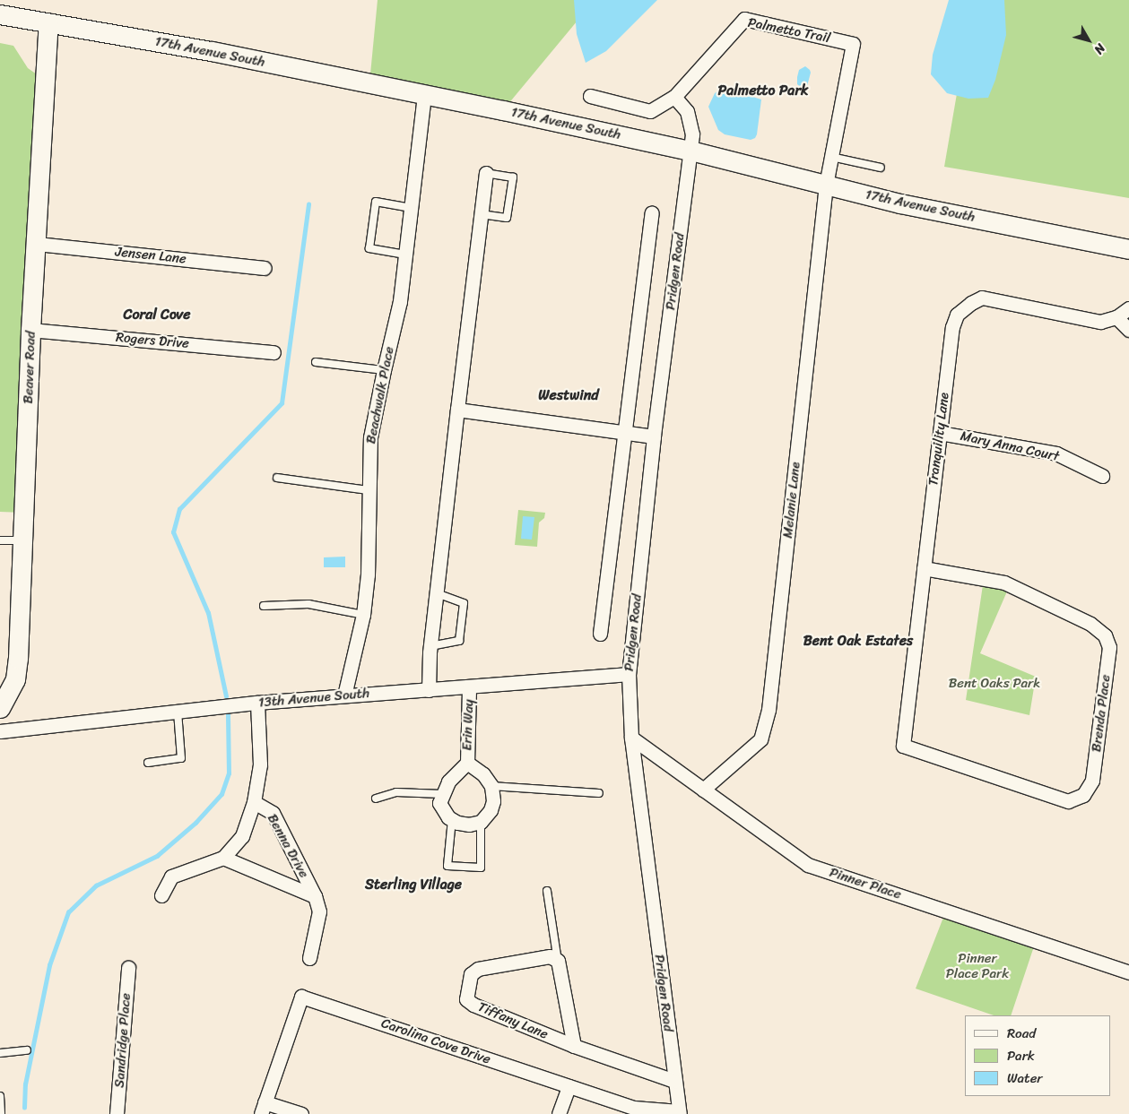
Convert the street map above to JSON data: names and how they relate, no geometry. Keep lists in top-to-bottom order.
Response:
{
  "streets": {
    "street": [
      "Palmetto Trail",
      "17th Avenue South",
      "Jensen Lane",
      "Pridgen Road",
      "Rogers Drive",
      "Beaver Road",
      "Beachwalk Place",
      "Tranquility Lane",
      "Mary Anna Court",
      "Melanie Lane",
      "13th Avenue South",
      "Brenda Place",
      "Erin Way",
      "Benna Drive",
      "Pinner Place",
      "Tiffany Lane",
      "Sandridge Place",
      "Carolina Cove Drive"
    ]
  },
  "crossings": [
    ["Palmetto Trail", "17th Avenue South"],
    ["Palmetto Trail", "Melanie Lane"],
    ["17th Avenue South", "Pridgen Road"],
    ["17th Avenue South", "Beaver Road"],
    ["17th Avenue South", "Beachwalk Place"],
    ["17th Avenue South", "Melanie Lane"],
    ["Jensen Lane", "Beaver Road"],
    ["Pridgen Road", "13th Avenue South"],
    ["Pridgen Road", "Pinner Place"],
    ["Pridgen Road", "Tiffany Lane"],
    ["Pridgen Road", "Carolina Cove Drive"],
    ["Rogers Drive", "Beaver Road"],
    ["Beachwalk Place", "13th Avenue South"],
    ["Tranquility Lane", "Mary Anna Court"],
    ["Tranquility Lane", "Brenda Place"],
    ["Melanie Lane", "Pinner Place"],
    ["13th Avenue South", "Erin Way"],
    ["13th Avenue South", "Benna Drive"]
  ],
  "districts": [
    "Palmetto Park",
    "Coral Cove",
    "Westwind",
    "Bent Oak Estates",
    "Sterling Village"
  ],
  "parks": ["Bent Oaks Park", "Pinner Place Park"],
  "legend": ["Road", "Park", "Water"],
  "north": "bottom right"
}
